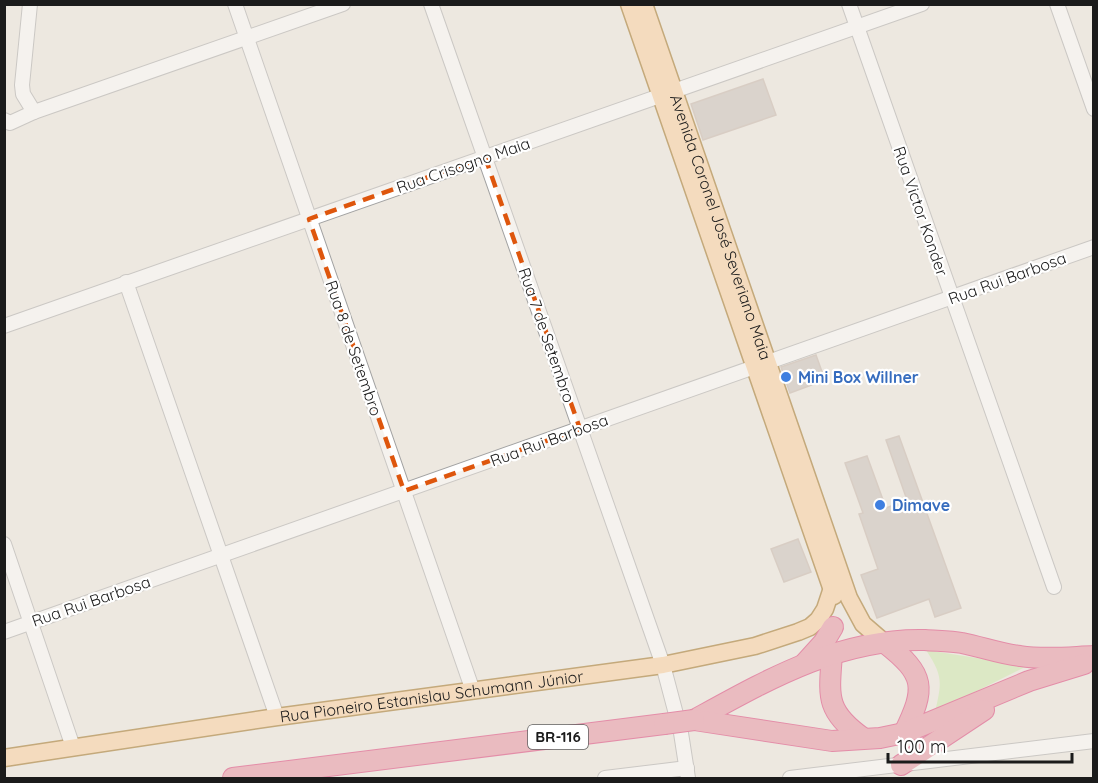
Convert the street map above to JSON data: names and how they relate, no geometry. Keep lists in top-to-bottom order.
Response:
{
  "streets": {
    "highway": ["BR-116"],
    "main road": ["Avenida Coronel José Severiano Maia", "Rua Pioneiro Estanislau Schumann Júnior"],
    "street": [
      "Rua Crisogno Maia",
      "Rua Victor Konder",
      "Rua Rui Barbosa",
      "Rua 7 de Setembro",
      "Rua 8 de Setembro"
    ]
  },
  "crossings": [
    ["Rua Crisogno Maia", "Rua Victor Konder"],
    ["Rua Crisogno Maia", "Avenida Coronel José Severiano Maia"],
    ["Rua Crisogno Maia", "Rua 7 de Setembro"],
    ["Rua Crisogno Maia", "Rua 8 de Setembro"],
    ["Rua Victor Konder", "Rua Rui Barbosa"],
    ["Avenida Coronel José Severiano Maia", "Rua Rui Barbosa"],
    ["Avenida Coronel José Severiano Maia", "Rua Pioneiro Estanislau Schumann Júnior"],
    ["Avenida Coronel José Severiano Maia", "BR-116"],
    ["Rua Rui Barbosa", "Rua 7 de Setembro"],
    ["Rua Rui Barbosa", "Rua 8 de Setembro"],
    ["Rua 7 de Setembro", "Rua Pioneiro Estanislau Schumann Júnior"],
    ["Rua 8 de Setembro", "Rua Pioneiro Estanislau Schumann Júnior"]
  ],
  "places": ["Mini Box Willner", "Dimave"],
  "scale_bar": "100 m"
}
